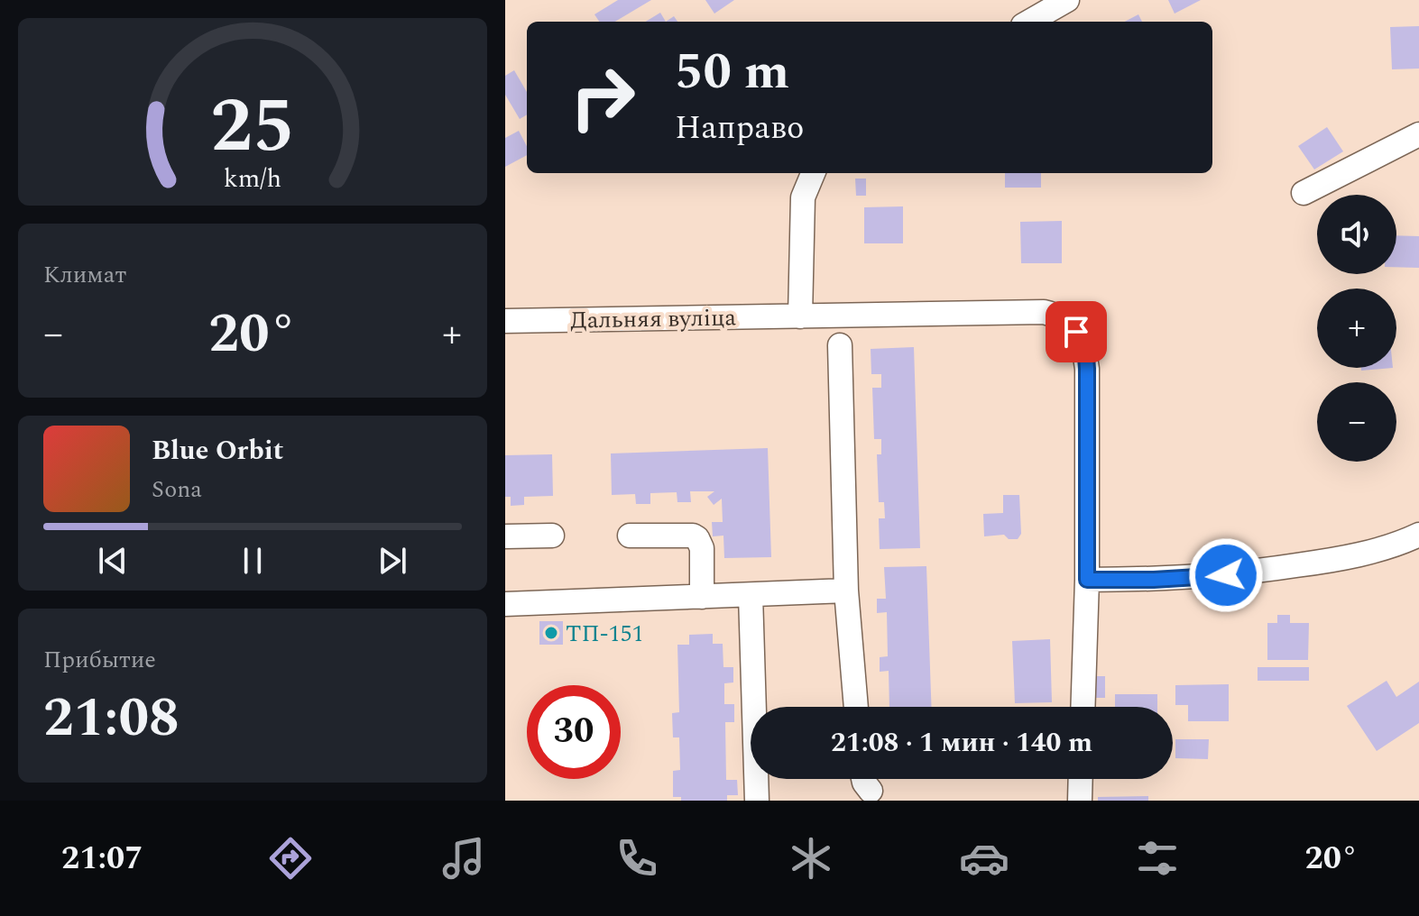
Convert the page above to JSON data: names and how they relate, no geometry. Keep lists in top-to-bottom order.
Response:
{
  "streets": {
    "street": ["Дальняя вуліца"]
  },
  "places": ["ТП-151"],
  "page": {
    "turn": ["50 m", "Направо"],
    "map_buttons": ["+", "−"],
    "tile": [
      "Климат",
      ["Прибытие", "21:08"]
    ],
    "heat": ["−", "20°", "+"],
    "song": ["Blue Orbit", "Sona"],
    "limit": "30",
    "trip": "21:08 · 1 мин · 140 m",
    "tabs": ["21:07", "20°"],
    "gauge": ["25", "km/h"]
  }
}
